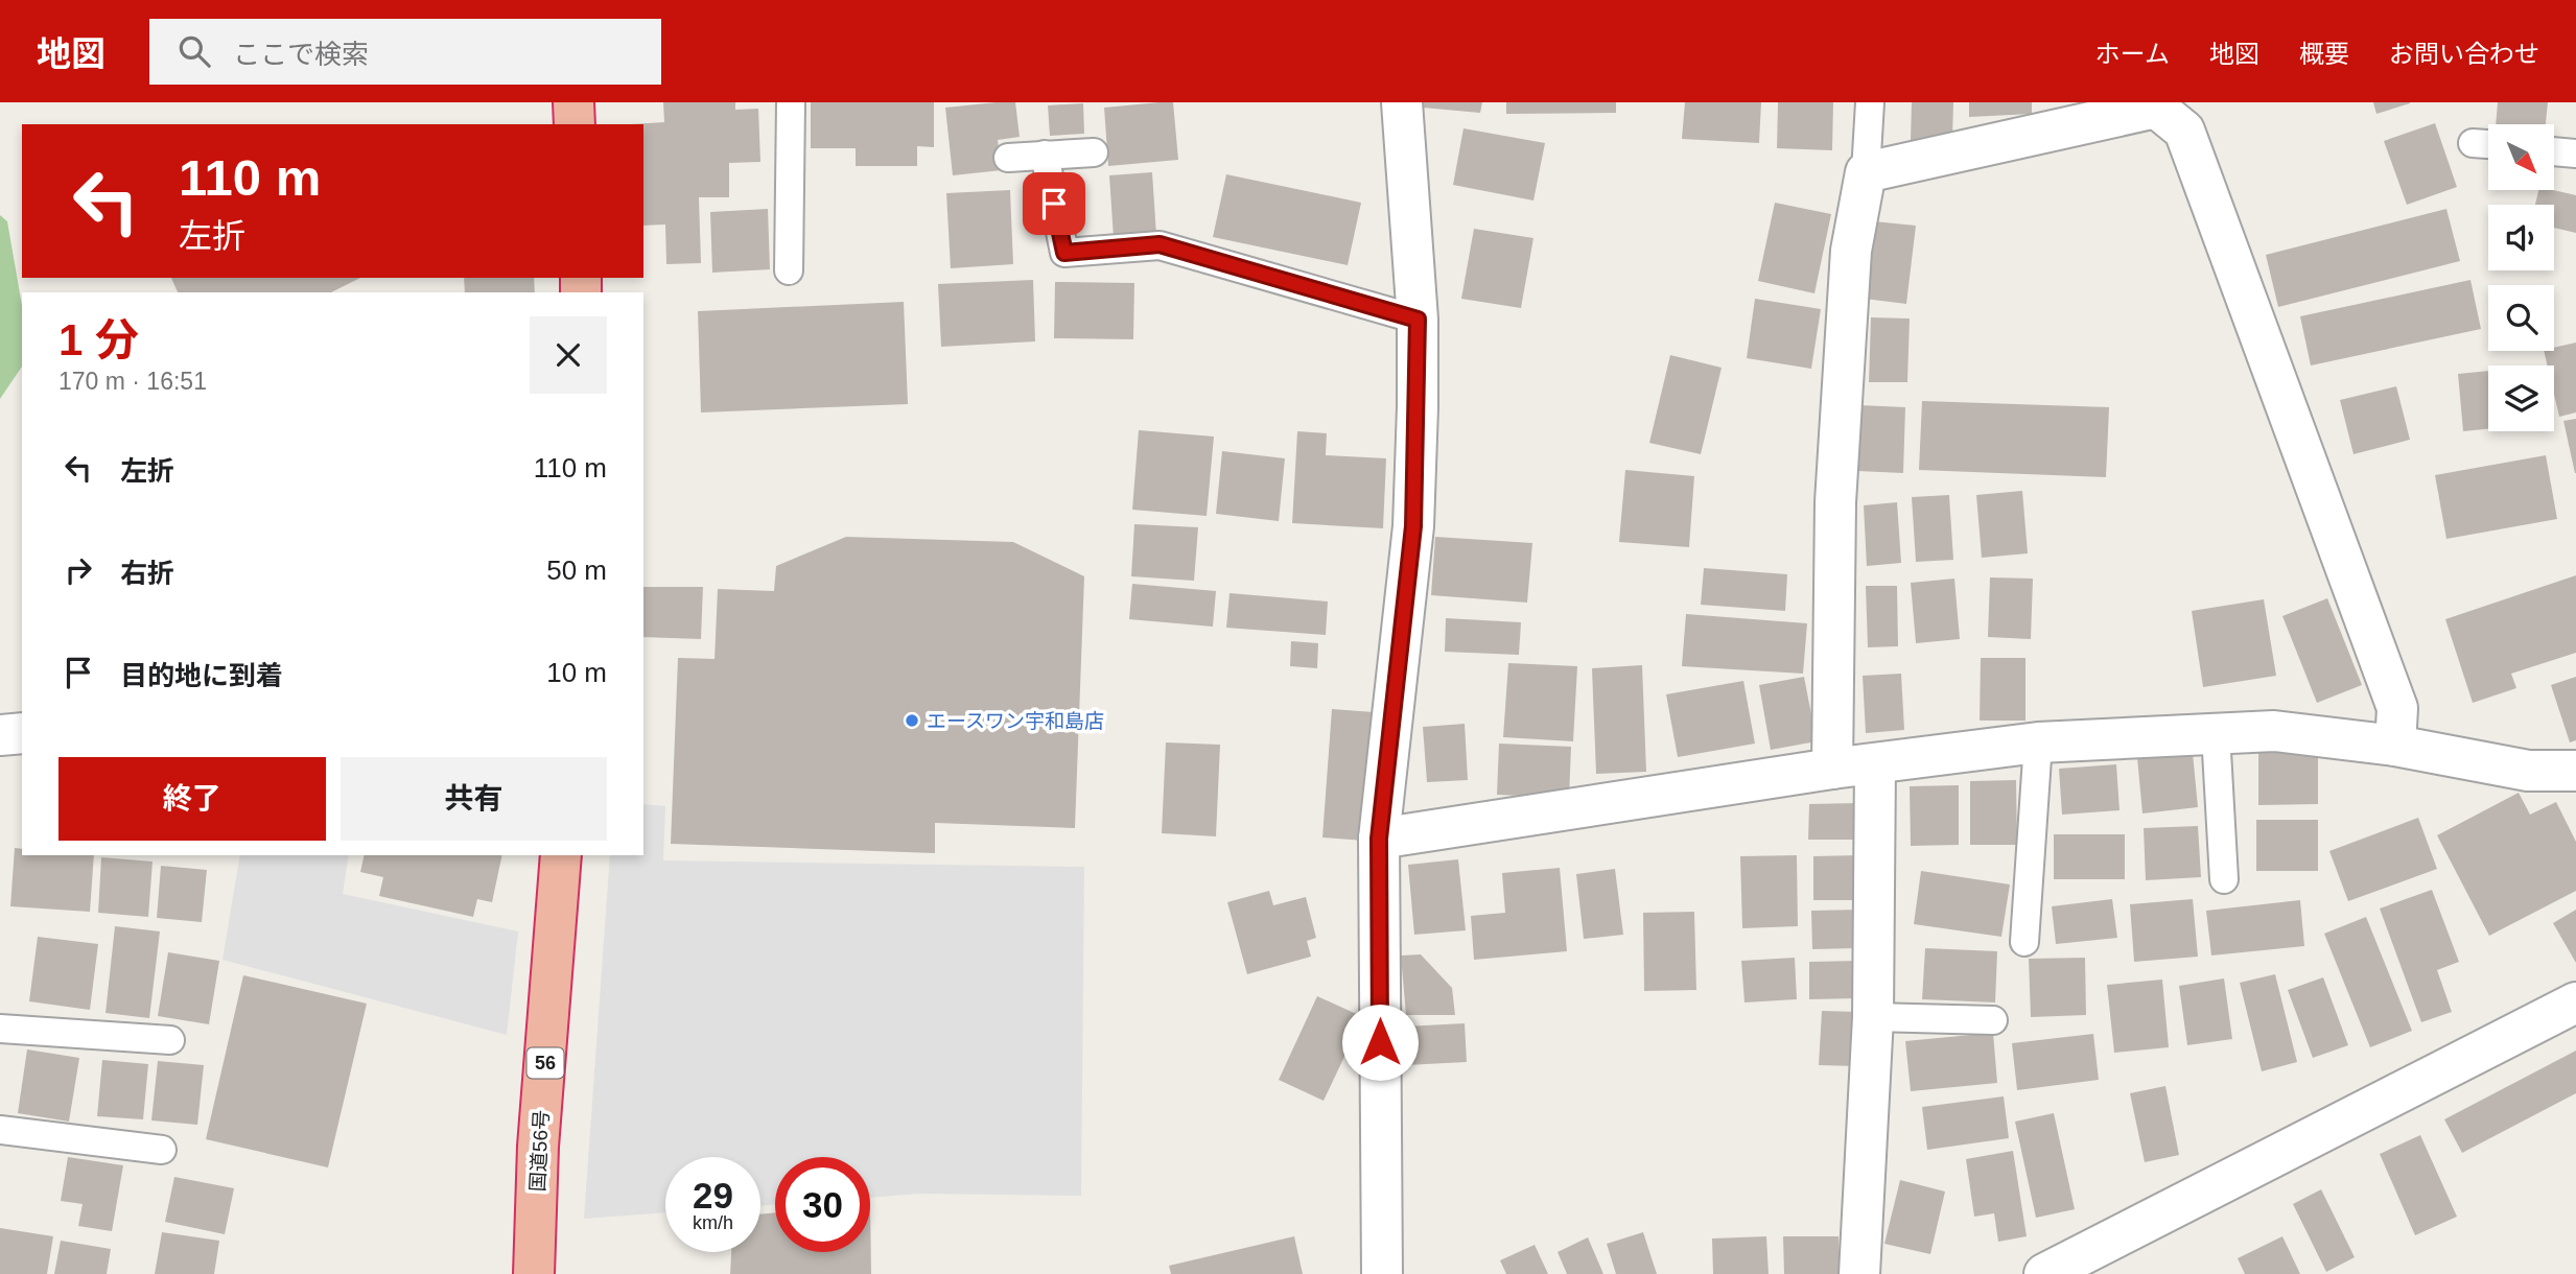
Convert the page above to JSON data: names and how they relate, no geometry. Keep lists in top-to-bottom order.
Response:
{
  "streets": {
    "highway": ["56", "国道56号"]
  },
  "places": ["エースワン宇和島店"],
  "north": "bottom right",
  "page": {
    "header": "地図",
    "search": "ここで検索",
    "nav": [
      "ホーム",
      "地図",
      "概要",
      "お問い合わせ"
    ],
    "turn": ["110 m", "左折"],
    "heading": ["1 分", "170 m · 16:51"],
    "list": [
      {
        "name": "左折",
        "value": "110 m"
      },
      {
        "name": "右折",
        "value": "50 m"
      },
      {
        "name": "目的地に到着",
        "value": "10 m"
      }
    ],
    "buttons": ["終了", "共有"],
    "speed": "29 km/h",
    "limit": "30"
  }
}
